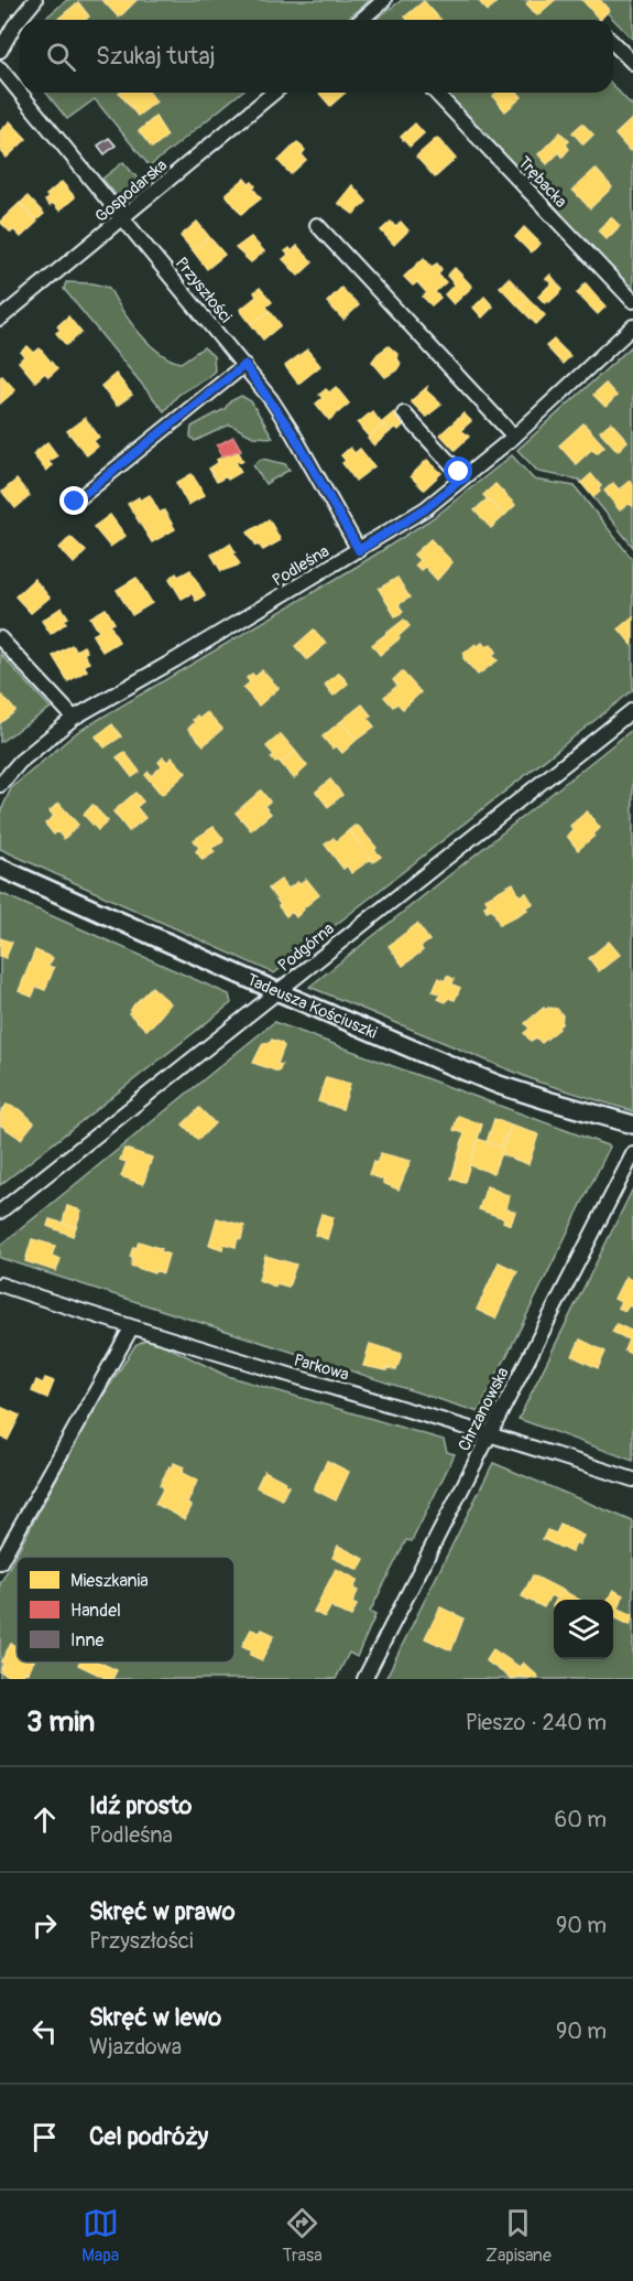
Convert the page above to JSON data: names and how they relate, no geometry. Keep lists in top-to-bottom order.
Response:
{
  "streets": {
    "street": [
      "Trębacka",
      "Gospodarska",
      "Przyszłości",
      "Podleśna",
      "Podgórna",
      "Tadeusza Kościuszki",
      "Parkowa",
      "Chrzanowska"
    ]
  },
  "crossings": [
    ["Gospodarska", "Przyszłości"],
    ["Przyszłości", "Podleśna"],
    ["Podgórna", "Tadeusza Kościuszki"],
    ["Parkowa", "Chrzanowska"]
  ],
  "legend": ["Mieszkania", "Handel", "Inne"],
  "page": {
    "search": "Szukaj tutaj",
    "heading": ["3 min", "Pieszo · 240 m"],
    "list": [
      ["Idź prosto", "Podleśna", "60 m"],
      ["Skręć w prawo", "Przyszłości", "90 m"],
      ["Skręć w lewo", "Wjazdowa", "90 m"],
      "Cel podróży"
    ],
    "nav": ["Mapa", "Trasa", "Zapisane"]
  }
}
